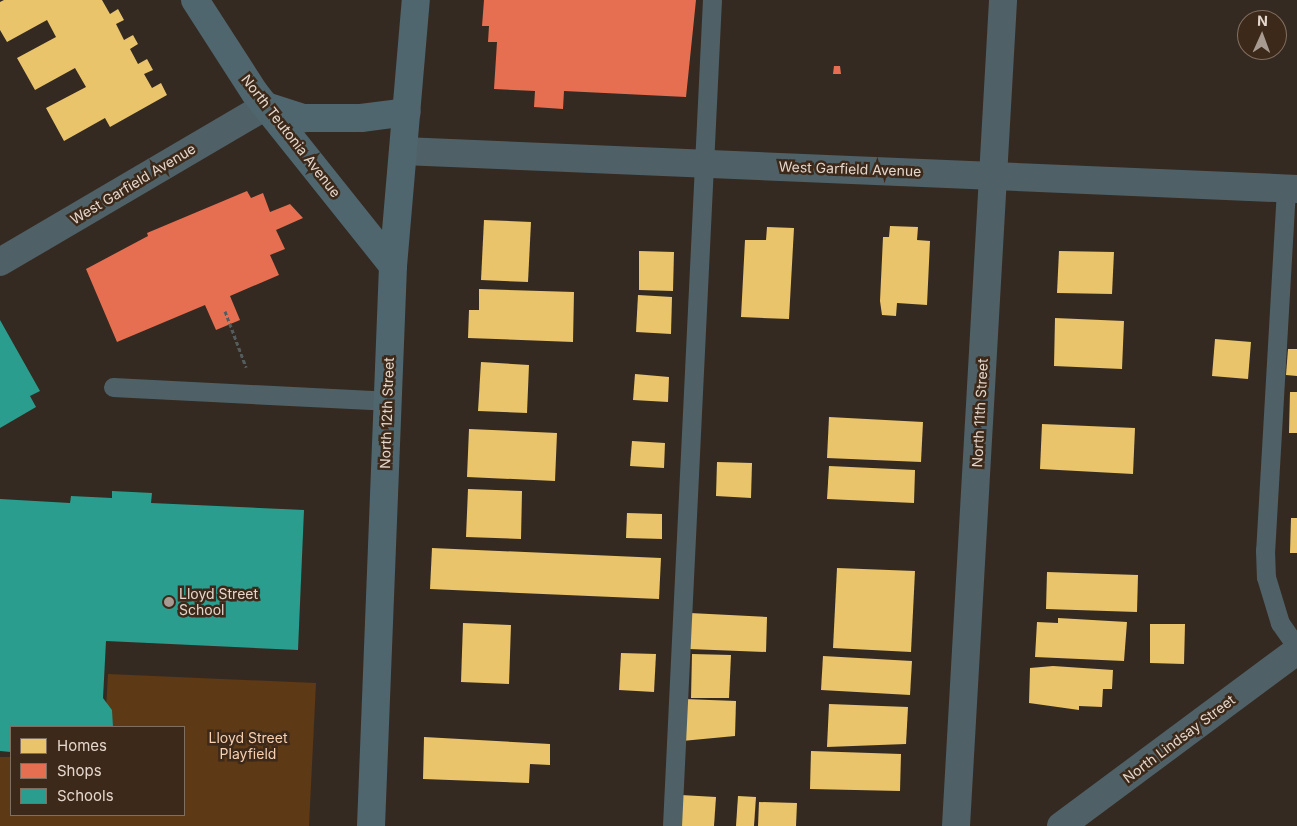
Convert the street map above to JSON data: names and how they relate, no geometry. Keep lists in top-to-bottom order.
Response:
{
  "streets": {
    "street": [
      "North Teutonia Avenue",
      "West Garfield Avenue",
      "North 12th Street",
      "North 11th Street",
      "North Lindsay Street"
    ]
  },
  "crossings": [
    ["North Teutonia Avenue", "West Garfield Avenue"],
    ["North Teutonia Avenue", "North 12th Street"],
    ["West Garfield Avenue", "North 12th Street"],
    ["West Garfield Avenue", "North 11th Street"]
  ],
  "parks": ["Lloyd Street Playfield"],
  "places": ["Lloyd Street School"],
  "legend": ["Homes", "Shops", "Schools"],
  "north": "top"
}
